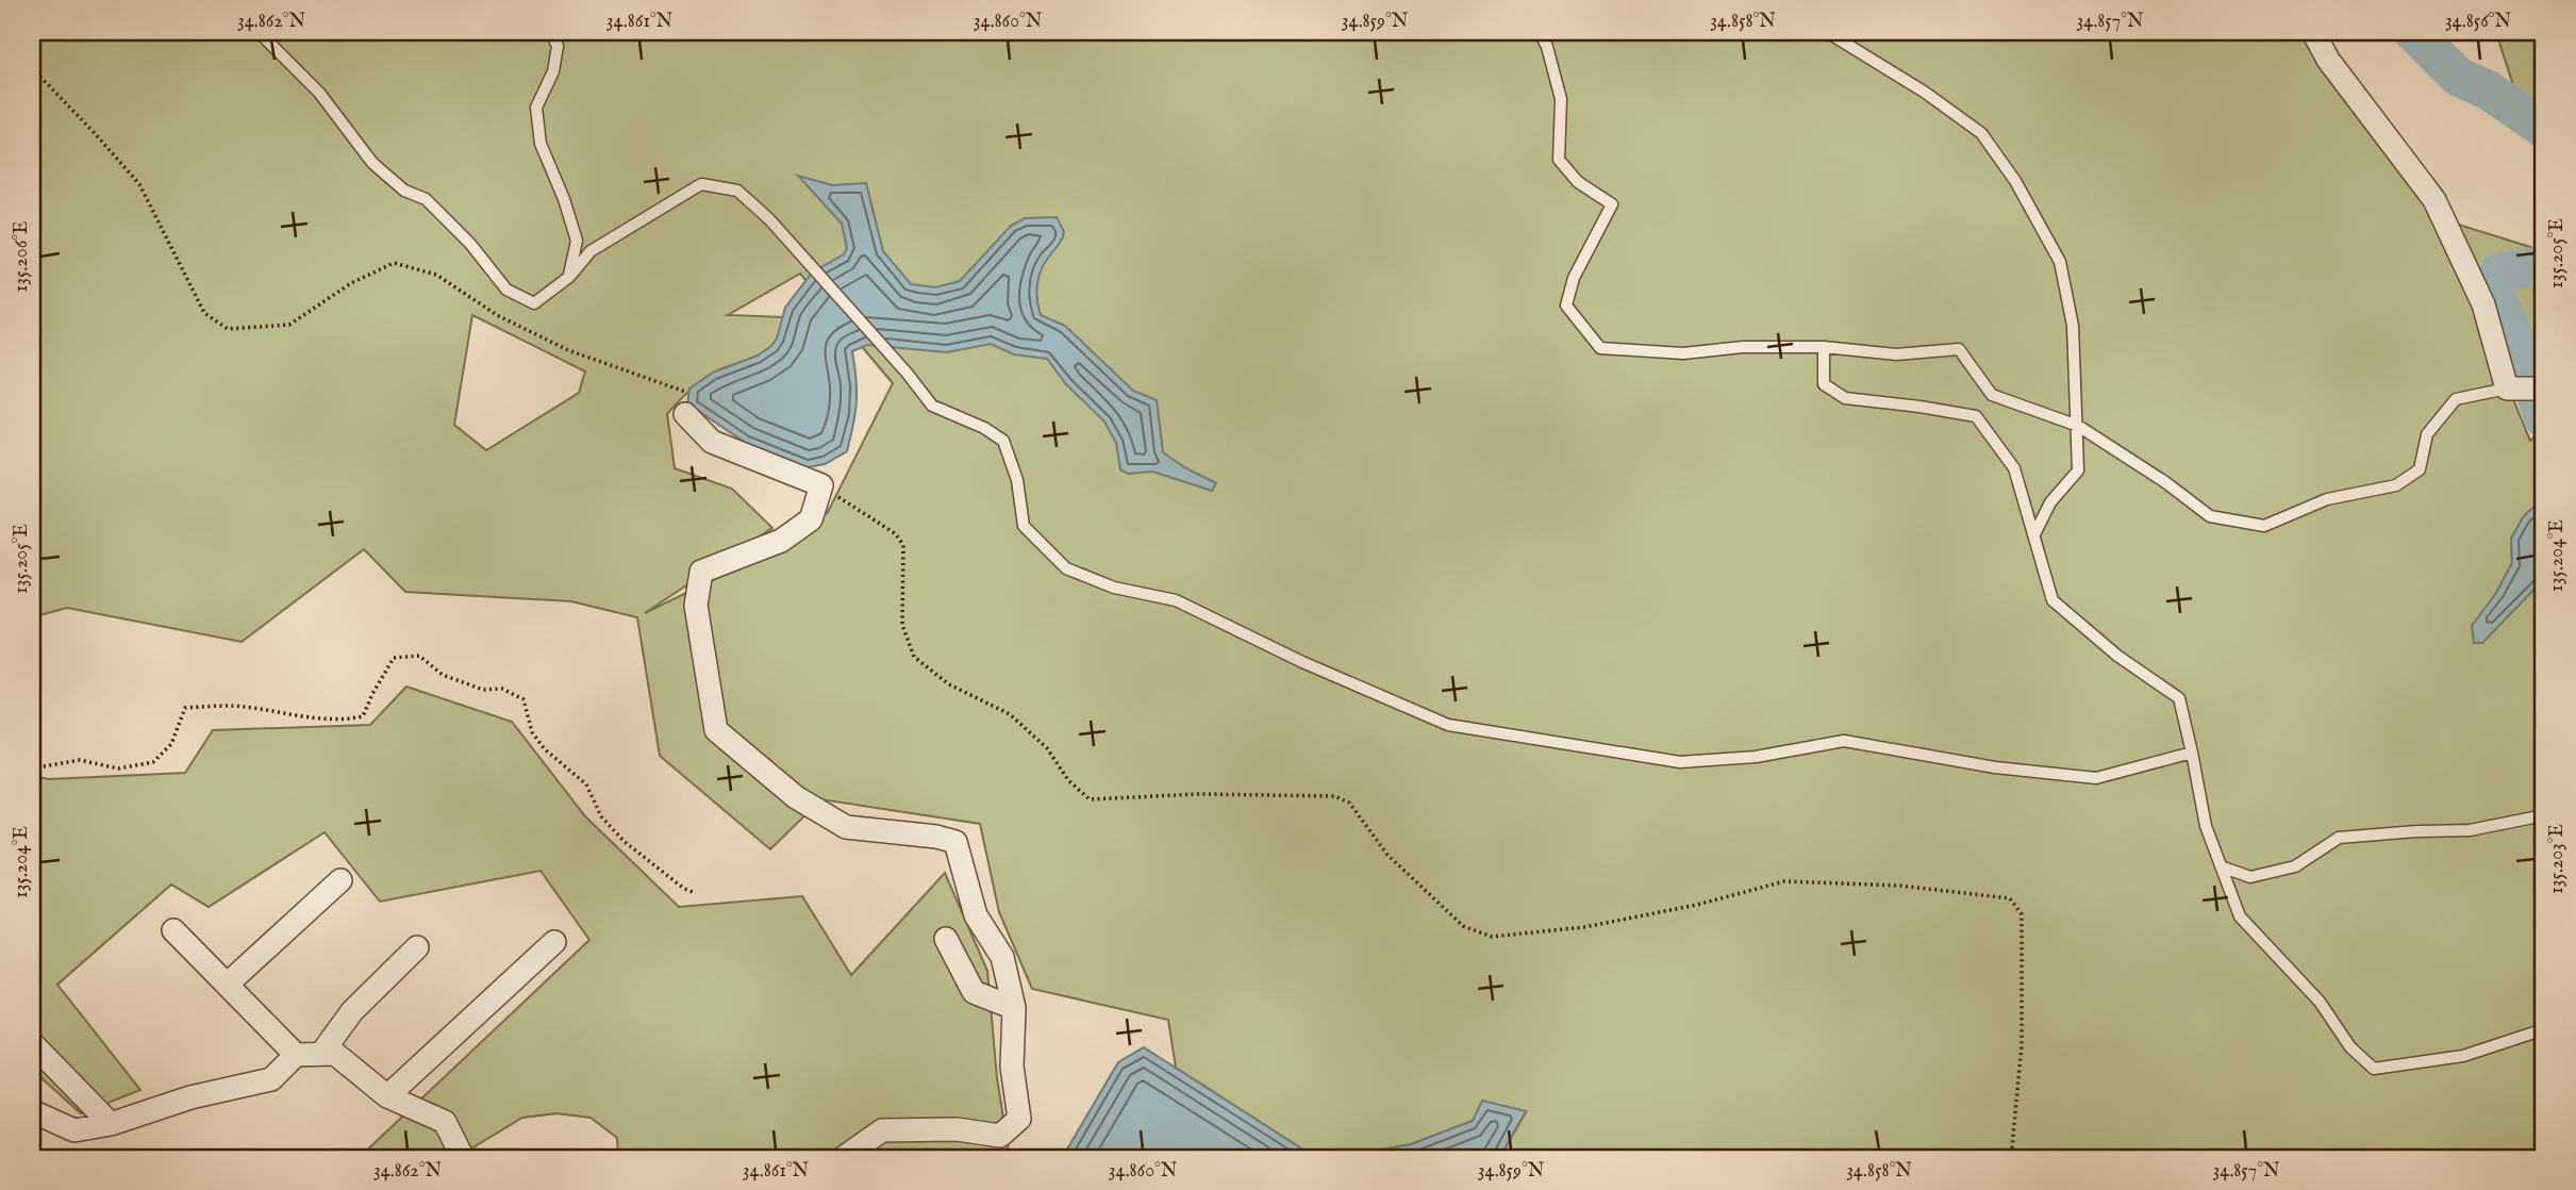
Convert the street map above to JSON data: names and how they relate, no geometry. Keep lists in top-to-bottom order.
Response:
{
  "coordinates": [
    "34.862°N",
    "34.861°N",
    "34.860°N",
    "34.859°N",
    "34.858°N",
    "34.857°N",
    "34.856°N",
    "135.205°E",
    "135.206°E",
    "135.204°E",
    "135.203°E"
  ]
}
